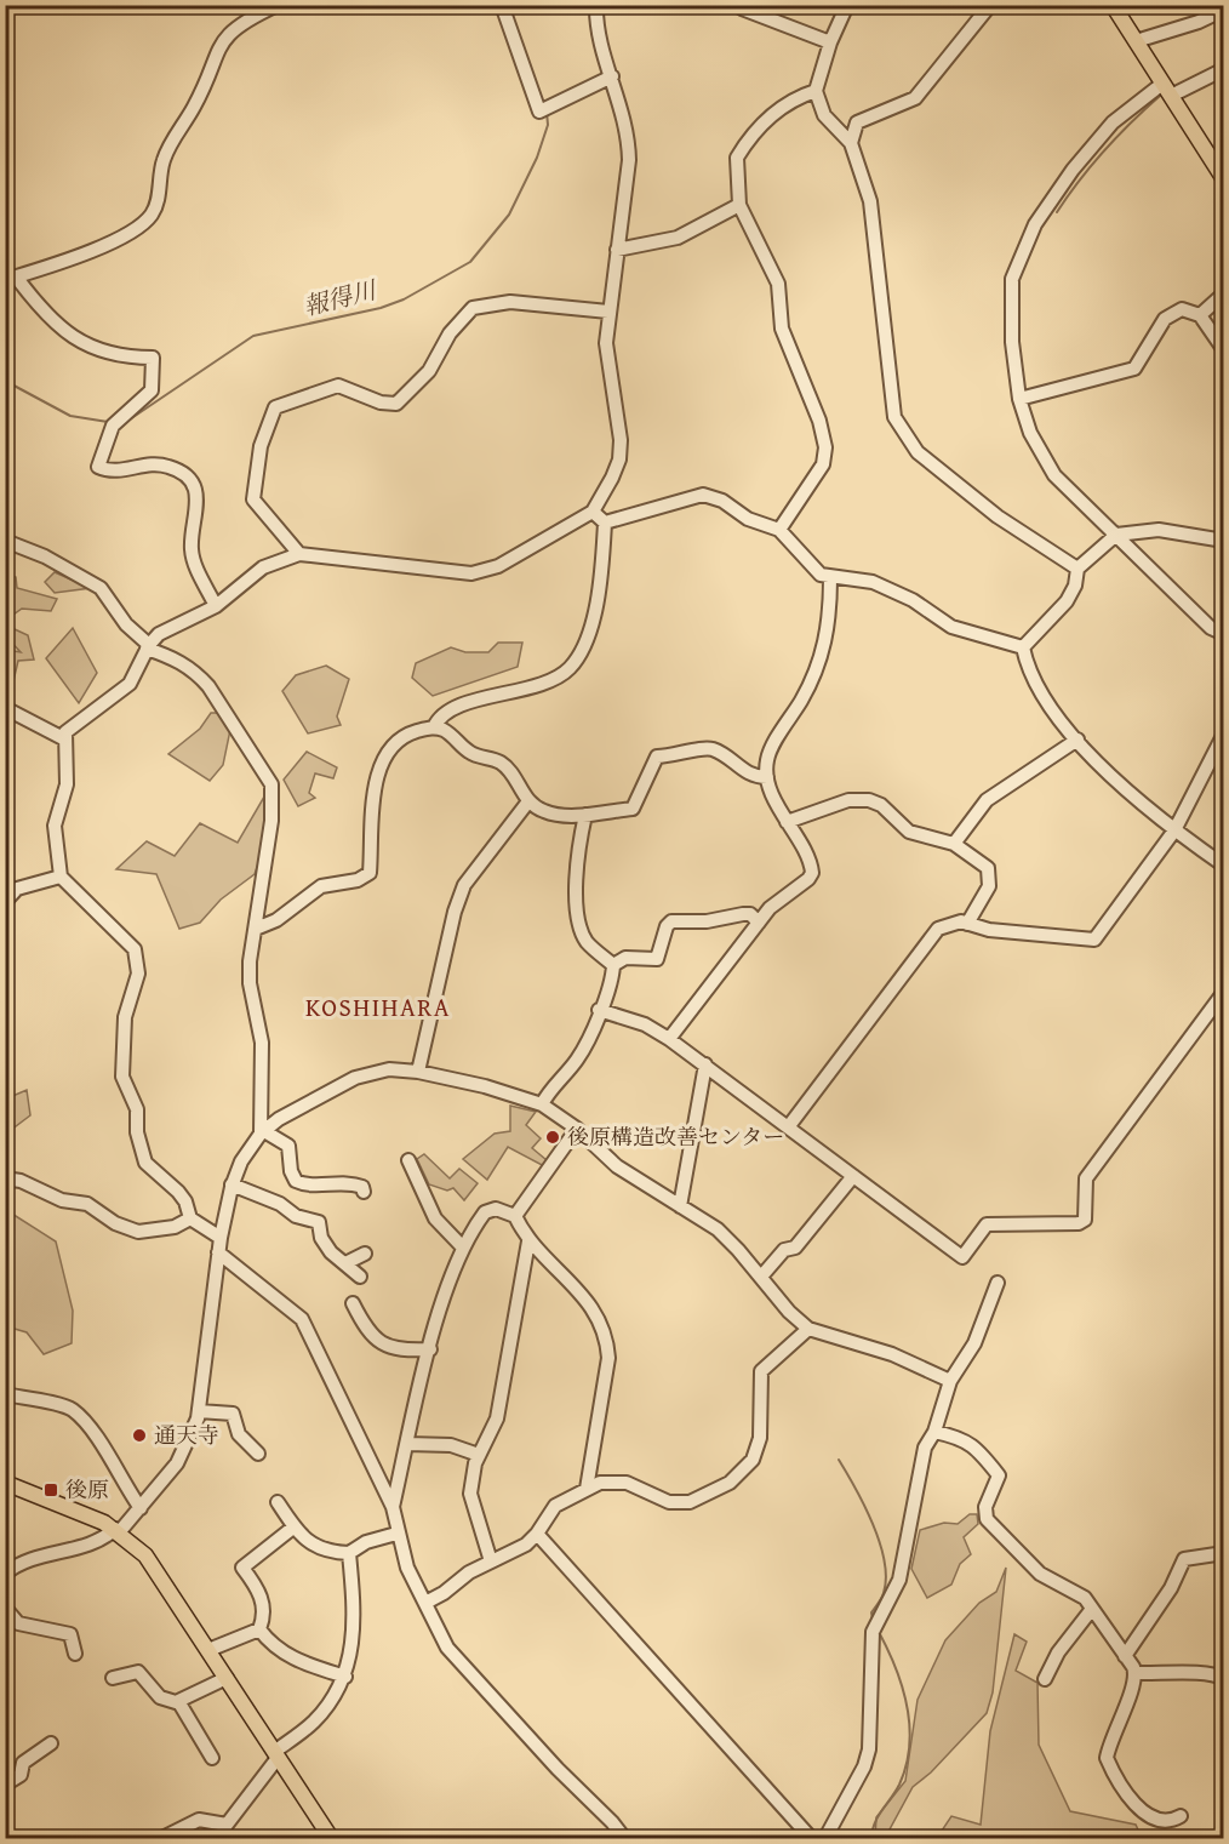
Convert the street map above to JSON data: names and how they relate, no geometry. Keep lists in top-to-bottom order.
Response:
{
  "districts": ["KOSHIHARA"],
  "water": ["報得川"],
  "places": {
    "other": ["後原構造改善センター", "通天寺"],
    "transit": ["後原"]
  }
}
